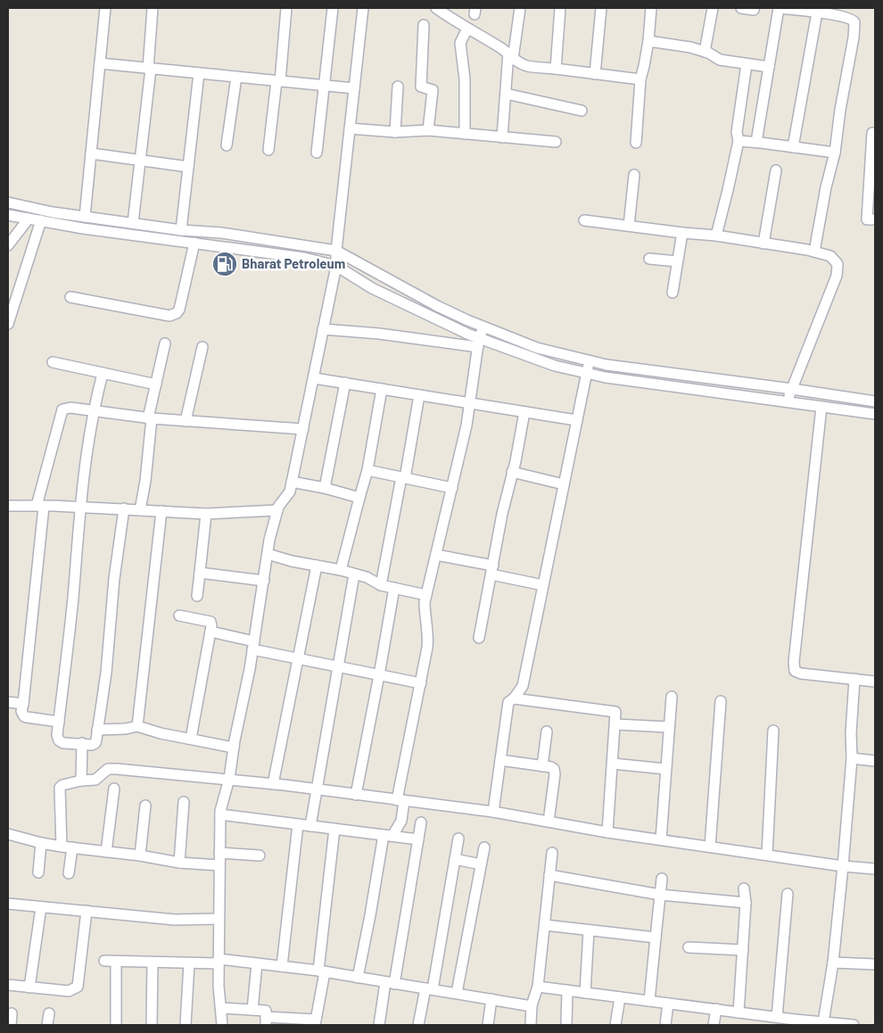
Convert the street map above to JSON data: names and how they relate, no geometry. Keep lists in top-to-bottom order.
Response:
{
  "places": {
    "fuel station": ["Bharat Petroleum"]
  }
}
